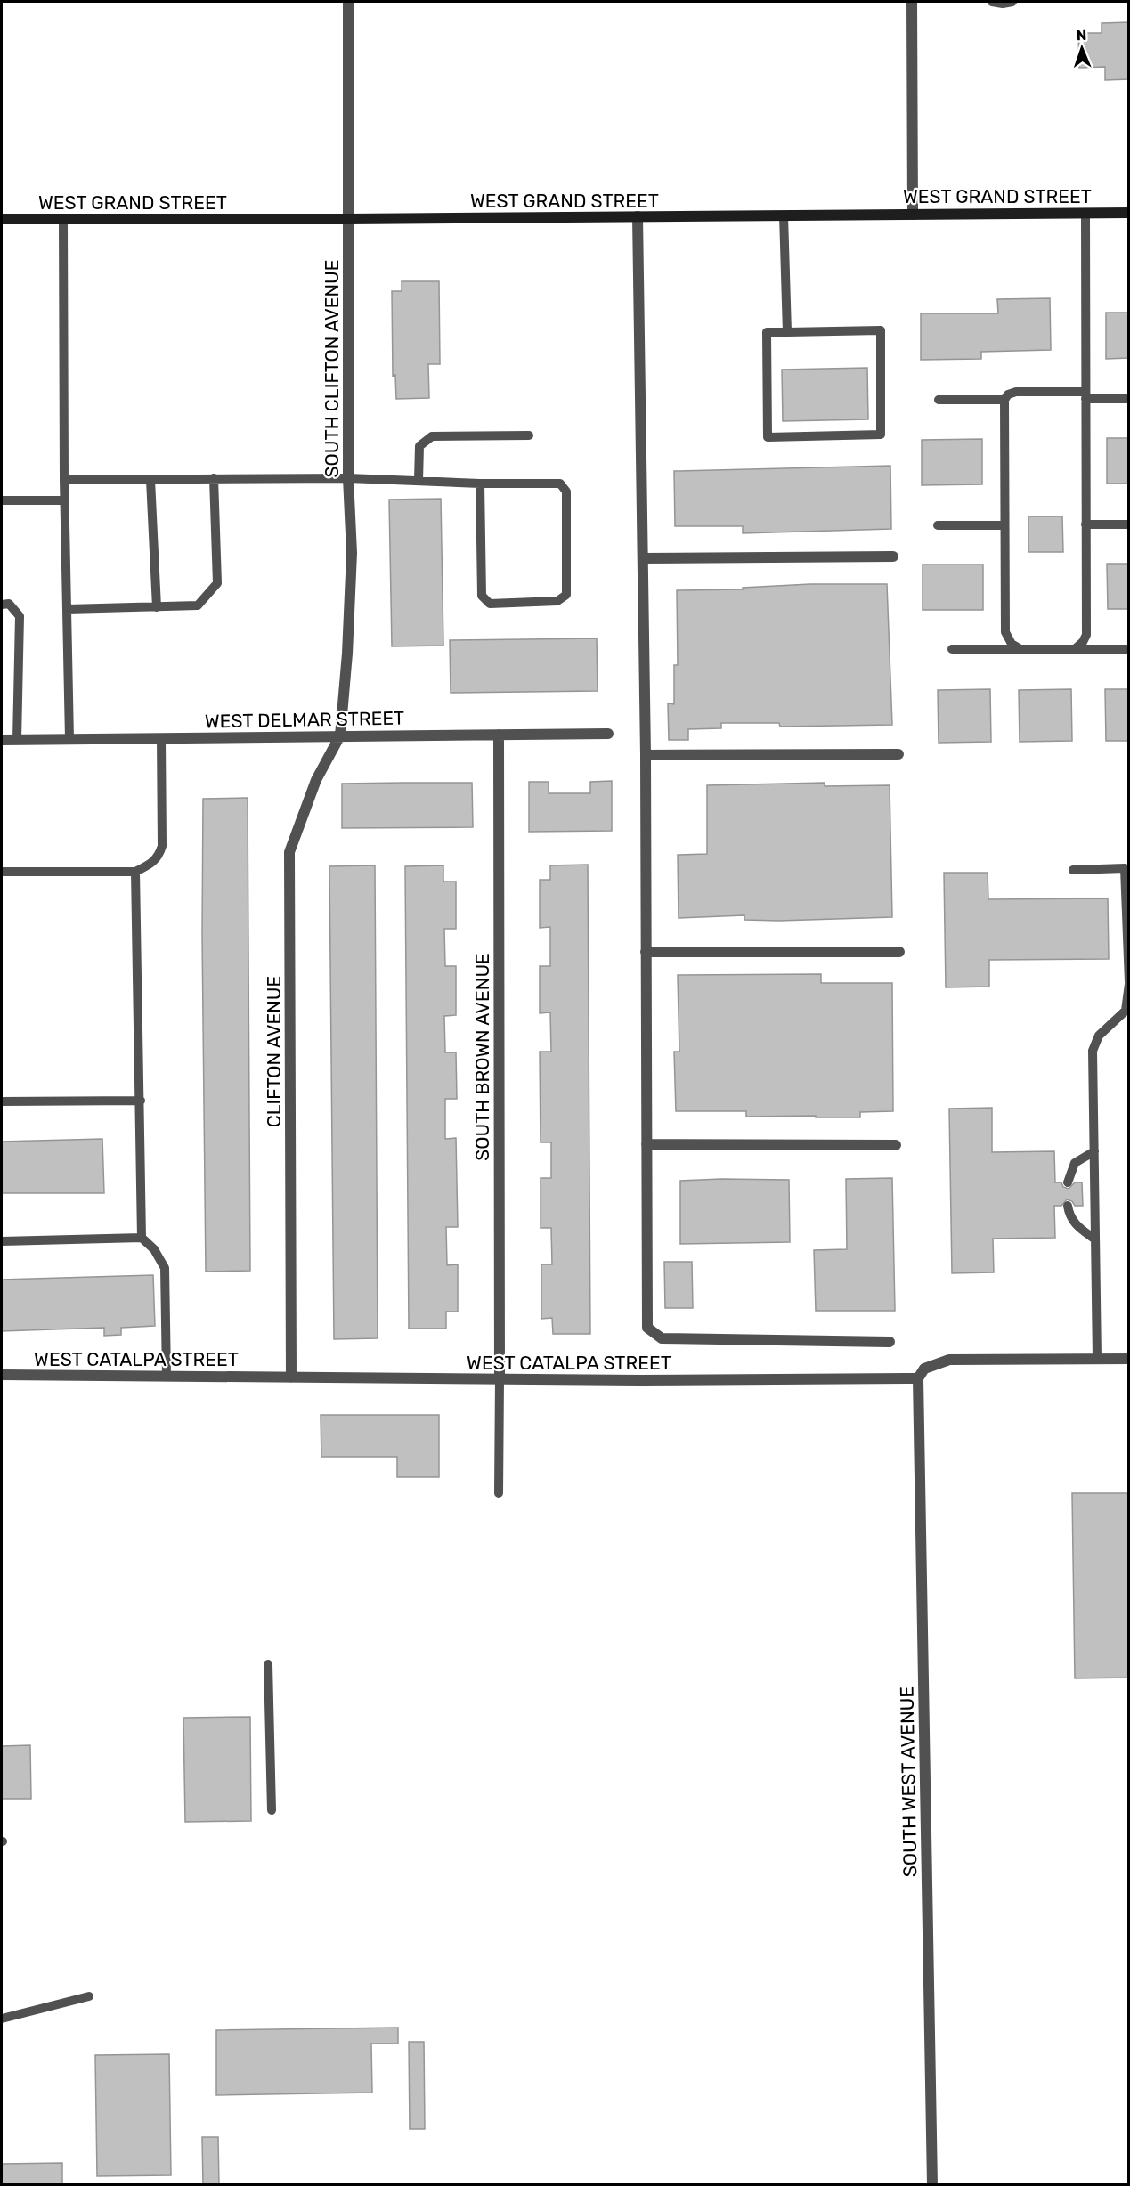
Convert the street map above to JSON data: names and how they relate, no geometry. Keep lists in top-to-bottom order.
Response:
{
  "streets": {
    "main road": ["WEST GRAND STREET"],
    "street": [
      "SOUTH CLIFTON AVENUE",
      "WEST DELMAR STREET",
      "CLIFTON AVENUE",
      "SOUTH BROWN AVENUE",
      "WEST CATALPA STREET",
      "SOUTH WEST AVENUE"
    ]
  },
  "crossings": [
    ["WEST GRAND STREET", "SOUTH CLIFTON AVENUE"],
    ["SOUTH CLIFTON AVENUE", "WEST DELMAR STREET"],
    ["SOUTH CLIFTON AVENUE", "CLIFTON AVENUE"],
    ["WEST DELMAR STREET", "CLIFTON AVENUE"],
    ["WEST DELMAR STREET", "SOUTH BROWN AVENUE"],
    ["CLIFTON AVENUE", "WEST CATALPA STREET"],
    ["SOUTH BROWN AVENUE", "WEST CATALPA STREET"],
    ["WEST CATALPA STREET", "SOUTH WEST AVENUE"]
  ],
  "north": "top"
}
